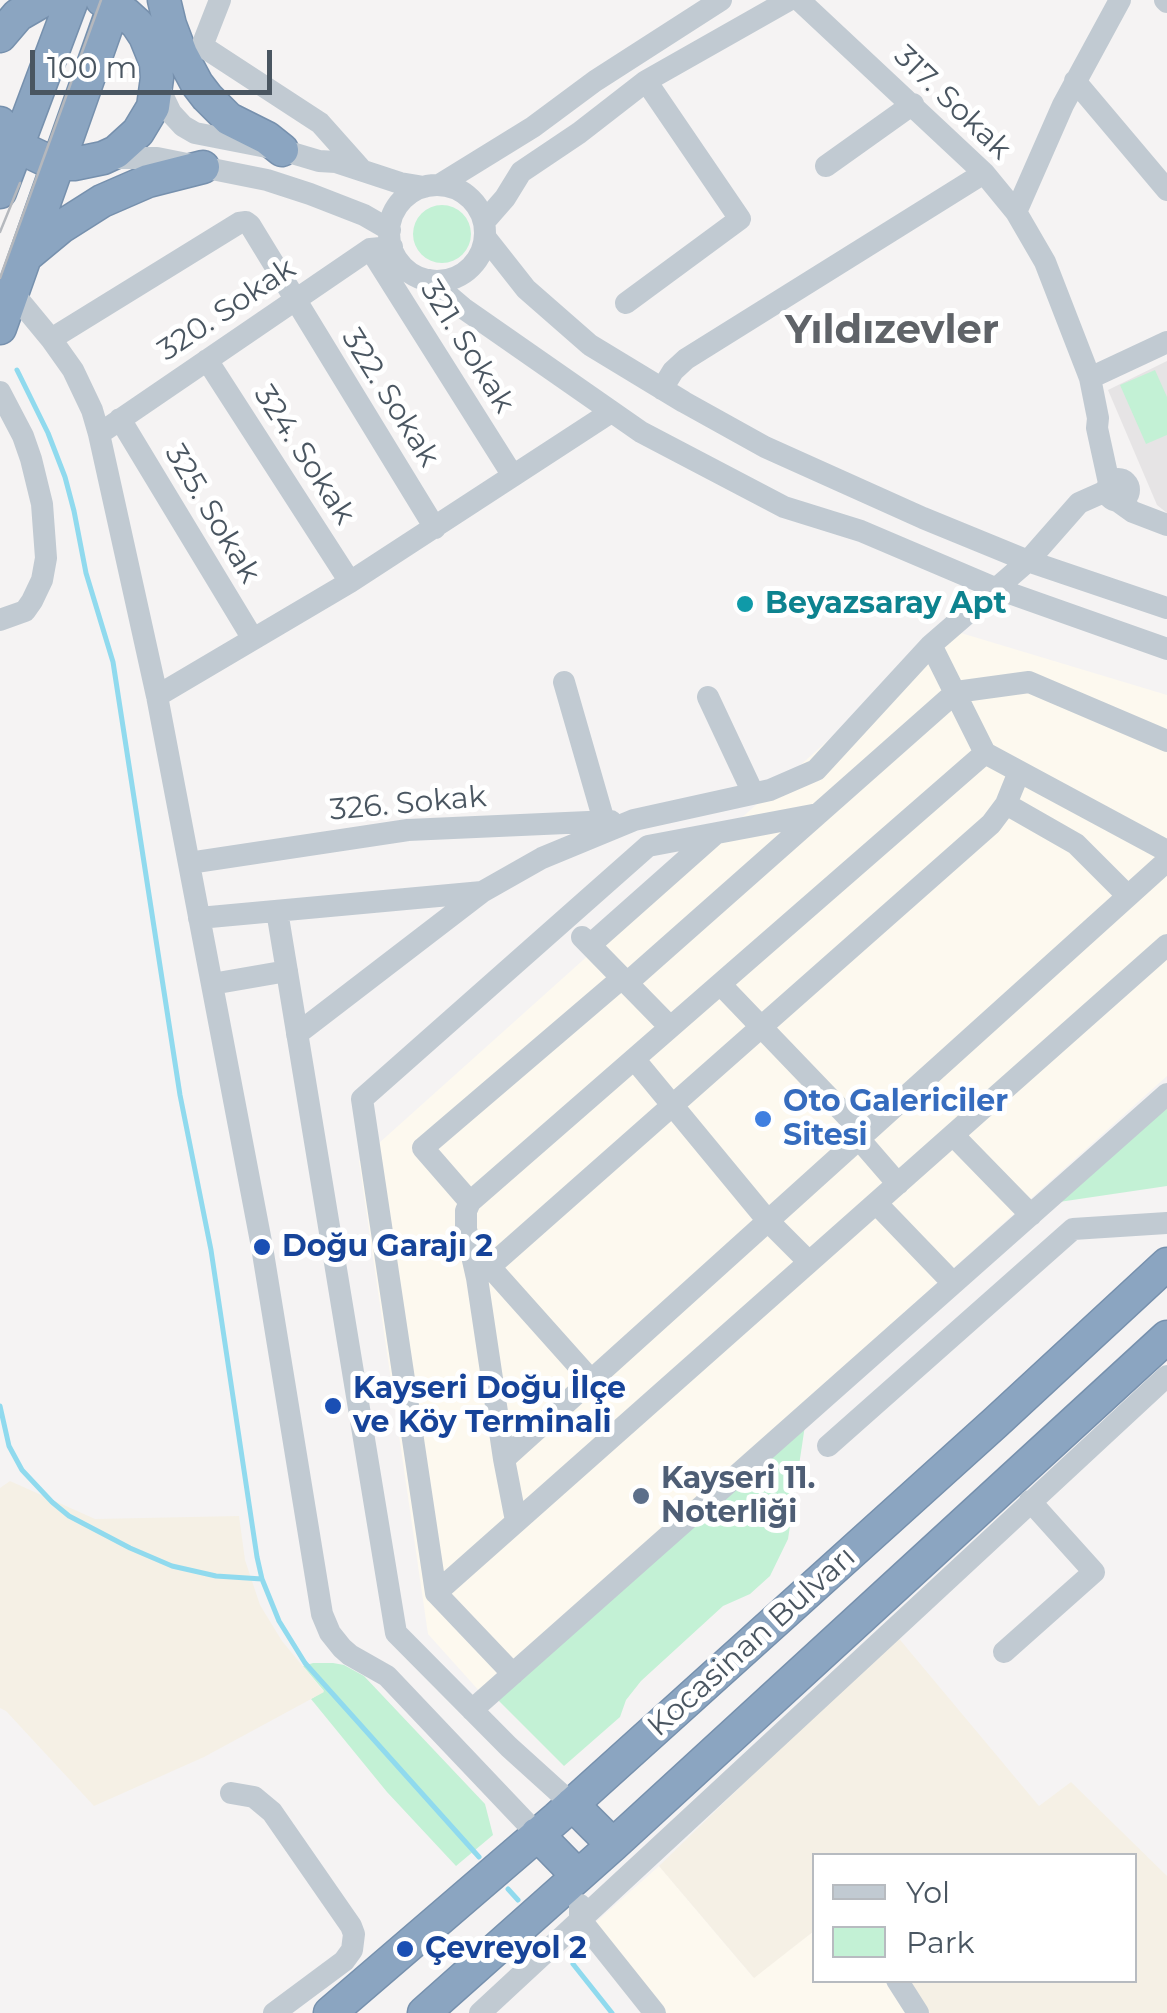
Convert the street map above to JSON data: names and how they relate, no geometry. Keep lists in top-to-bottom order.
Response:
{
  "streets": {
    "highway": ["Kocasinan Bulvarı"],
    "street": [
      "317. Sokak",
      "320. Sokak",
      "321. Sokak",
      "322. Sokak",
      "324. Sokak",
      "325. Sokak",
      "326. Sokak"
    ]
  },
  "crossings": [
    ["320. Sokak", "321. Sokak"],
    ["320. Sokak", "322. Sokak"],
    ["320. Sokak", "324. Sokak"],
    ["320. Sokak", "325. Sokak"]
  ],
  "districts": ["Yıldızevler"],
  "places": [
    "Beyazsaray Apt",
    "Oto Galericiler Sitesi",
    "Doğu Garajı 2",
    "Kayseri Doğu İlçe ve Köy Terminali",
    "Kayseri 11. Noterliği",
    "Çevreyol 2"
  ],
  "legend": ["Yol", "Park"],
  "scale_bar": "100 m"
}
